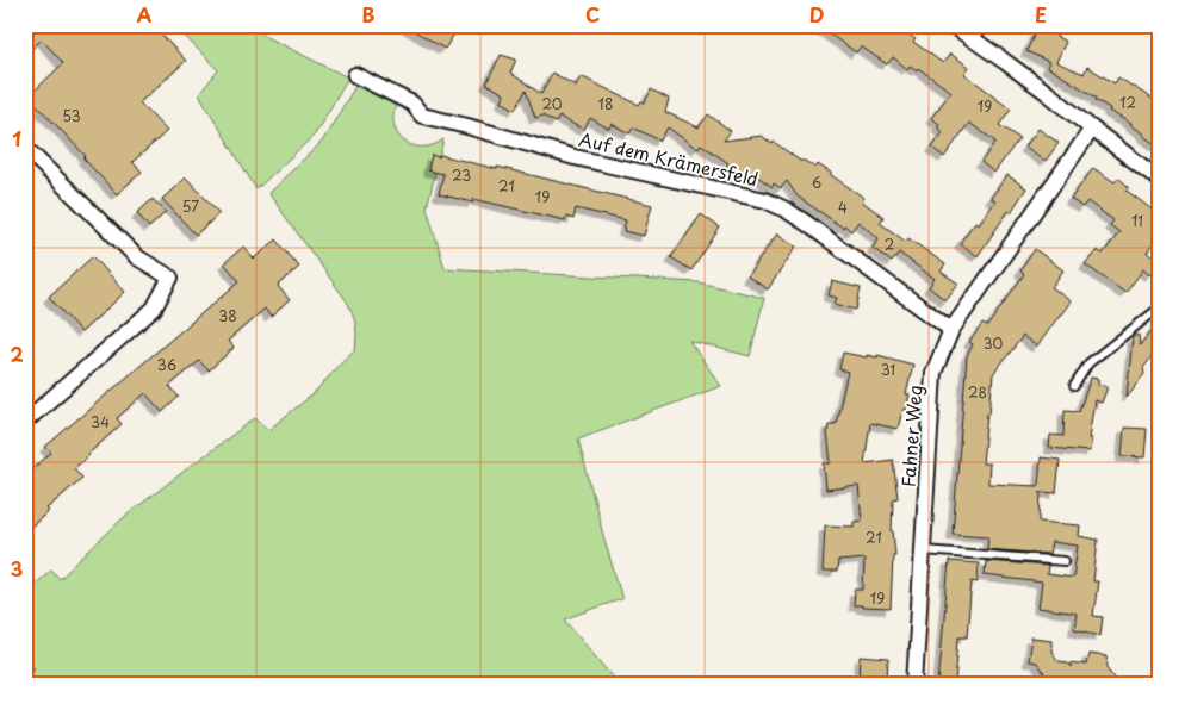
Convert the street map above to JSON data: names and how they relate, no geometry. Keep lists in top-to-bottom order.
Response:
{
  "streets": {
    "street": ["Auf dem Krämersfeld", "Fahner Weg"]
  },
  "crossings": [
    ["Auf dem Krämersfeld", "Fahner Weg"]
  ],
  "house_numbers": [
    "12",
    "20",
    "18",
    "19",
    "53",
    "23",
    "6",
    "21",
    "19",
    "57",
    "4",
    "11",
    "2",
    "38",
    "30",
    "36",
    "31",
    "28",
    "34",
    "21",
    "19"
  ],
  "grid": {
    "columns": [
      "A",
      "B",
      "C",
      "D",
      "E"
    ],
    "rows": ["1", "2", "3"]
  }
}
